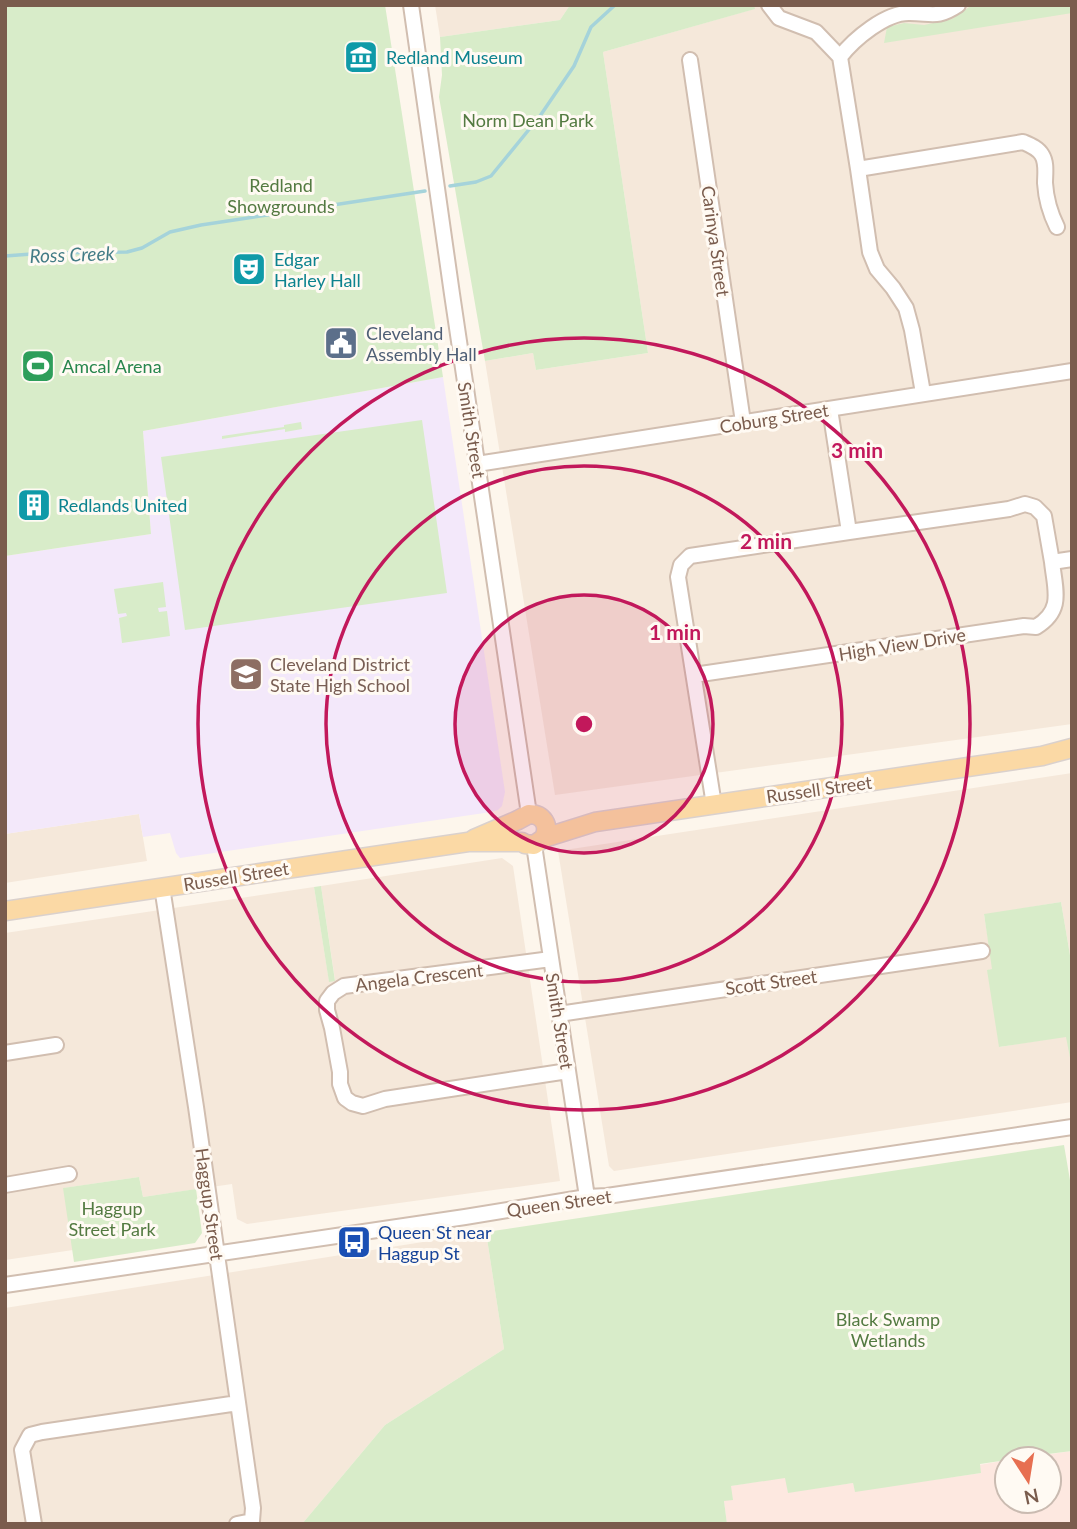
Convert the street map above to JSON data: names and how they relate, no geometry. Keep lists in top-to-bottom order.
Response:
{
  "streets": {
    "main road": ["Russell Street"],
    "street": [
      "Carinya Street",
      "Coburg Street",
      "Smith Street",
      "High View Drive",
      "Angela Crescent",
      "Scott Street",
      "Queen Street",
      "Haggup Street"
    ]
  },
  "crossings": [
    ["Carinya Street", "Coburg Street"],
    ["Coburg Street", "Smith Street"],
    ["Smith Street", "Russell Street"],
    ["Smith Street", "Angela Crescent"],
    ["Smith Street", "Scott Street"],
    ["Smith Street", "Queen Street"],
    ["High View Drive", "Russell Street"],
    ["Russell Street", "Haggup Street"],
    ["Queen Street", "Haggup Street"]
  ],
  "water": ["Ross Creek"],
  "parks": [
    "Norm Dean Park",
    "Redland Showgrounds",
    "Haggup Street Park",
    "Black Swamp Wetlands"
  ],
  "places": {
    "museum": ["Redland Museum"],
    "theatre": ["Edgar Harley Hall"],
    "public building": ["Cleveland Assembly Hall"],
    "sports": ["Amcal Arena"],
    "building": ["Redlands United"],
    "school or university": ["Cleveland District State High School"],
    "bus stop": ["Queen St near Haggup St"]
  },
  "north": "bottom",
  "rings": ["3 min", "2 min", "1 min"]
}
